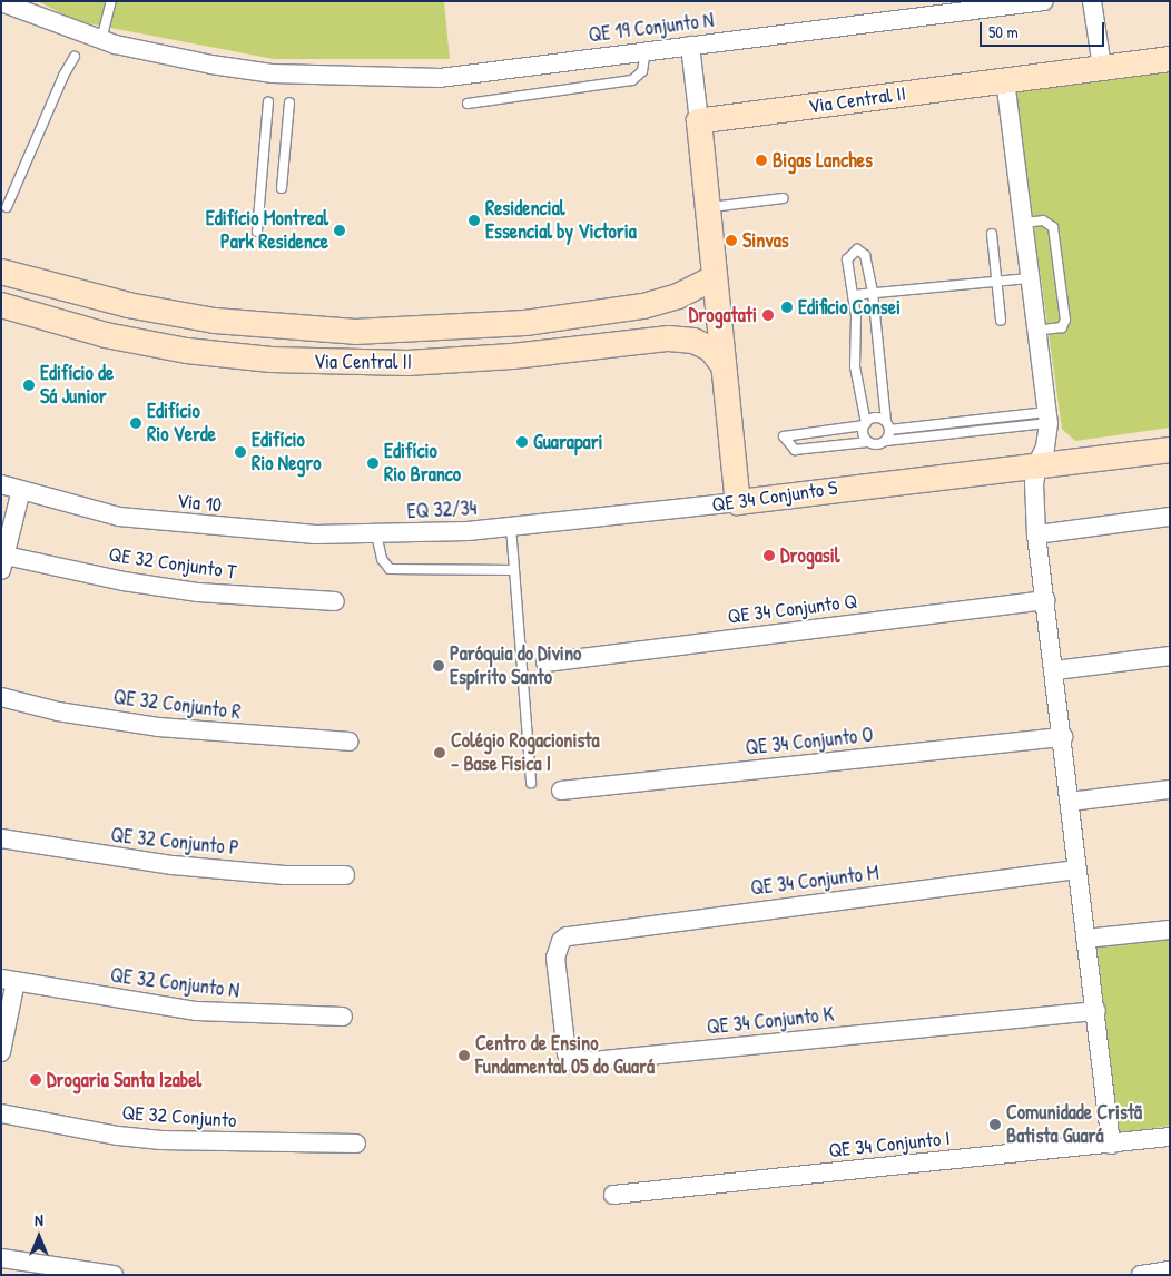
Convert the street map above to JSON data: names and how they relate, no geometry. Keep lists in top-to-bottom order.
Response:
{
  "streets": {
    "street": [
      "QE 19 Conjunto N",
      "Via Central II",
      "QE 34 Conjunto S",
      "Via 10",
      "EQ 32/34",
      "QE 32 Conjunto T",
      "QE 34 Conjunto Q",
      "QE 32 Conjunto R",
      "QE 34 Conjunto O",
      "QE 32 Conjunto P",
      "QE 34 Conjunto M",
      "QE 32 Conjunto N",
      "QE 34 Conjunto K",
      "QE 32 Conjunto",
      "QE 34 Conjunto I"
    ]
  },
  "crossings": [
    ["QE 34 Conjunto S", "EQ 32/34"],
    ["Via 10", "EQ 32/34"],
    ["QE 34 Conjunto M", "QE 34 Conjunto K"]
  ],
  "places": [
    "Bigas Lanches",
    "Residencial Essencial by Victoria",
    "Edifício Montreal Park Residence",
    "Sinvas",
    "Edificio Consei",
    "Drogatati",
    "Edifício de Sá Junior",
    "Edifício Rio Verde",
    "Guarapari",
    "Edifício Rio Negro",
    "Edifício Rio Branco",
    "Drogasil",
    "Paróquia do Divino Espírito Santo",
    "Colégio Rogacionista - Base Física I",
    "Centro de Ensino Fundamental 05 do Guará",
    "Drogaria Santa Izabel",
    "Comunidade Cristã Batista Guará"
  ],
  "scale_bar": "50 m",
  "north": "top"
}
